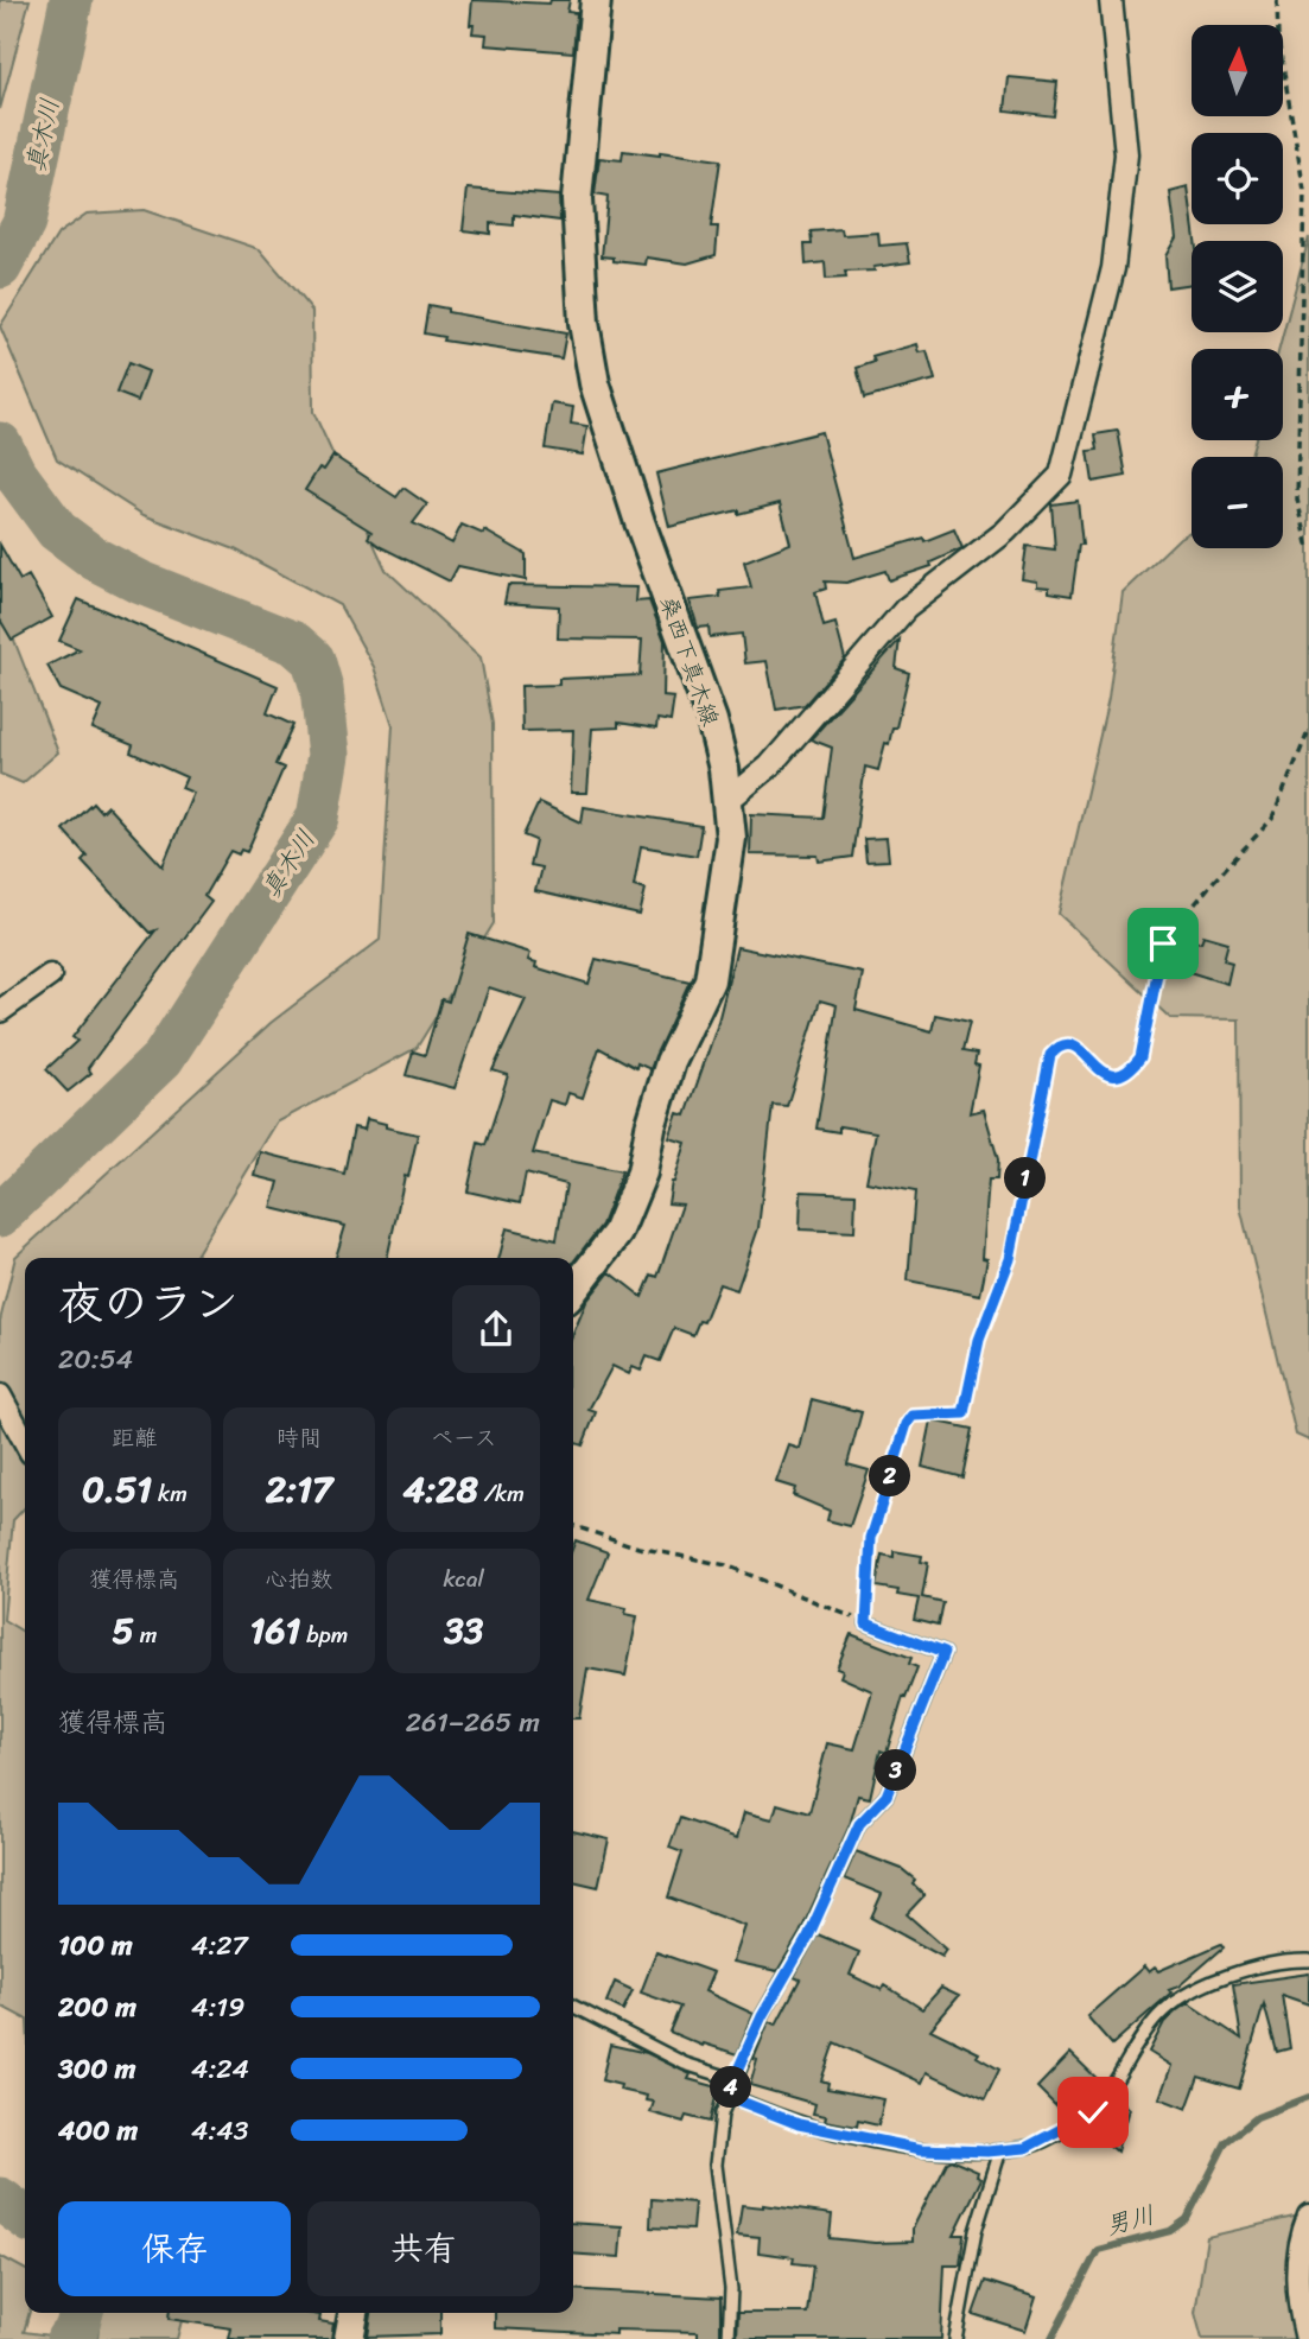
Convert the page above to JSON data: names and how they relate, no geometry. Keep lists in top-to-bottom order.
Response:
{
  "streets": {
    "main road": ["桑西下真木線"]
  },
  "water": ["真木川", "男川"],
  "north": "top",
  "page": {
    "map_buttons": ["+", "−"],
    "pins": [
      "1",
      "2",
      "3",
      "4"
    ],
    "heading": ["夜のラン", "20:54"],
    "stats": [
      ["距離", "0.51 km"],
      ["時間", "2:17"],
      ["ペース", "4:28 /km"],
      ["獲得標高", "5 m"],
      ["心拍数", "161 bpm"],
      ["kcal", "33"]
    ],
    "chart": ["獲得標高", "261–265 m"],
    "list": [
      {
        "name": "100 m",
        "note": "4:27"
      },
      {
        "name": "200 m",
        "note": "4:19"
      },
      {
        "name": "300 m",
        "note": "4:24"
      },
      {
        "name": "400 m",
        "note": "4:43"
      }
    ],
    "buttons": ["保存", "共有"]
  }
}
